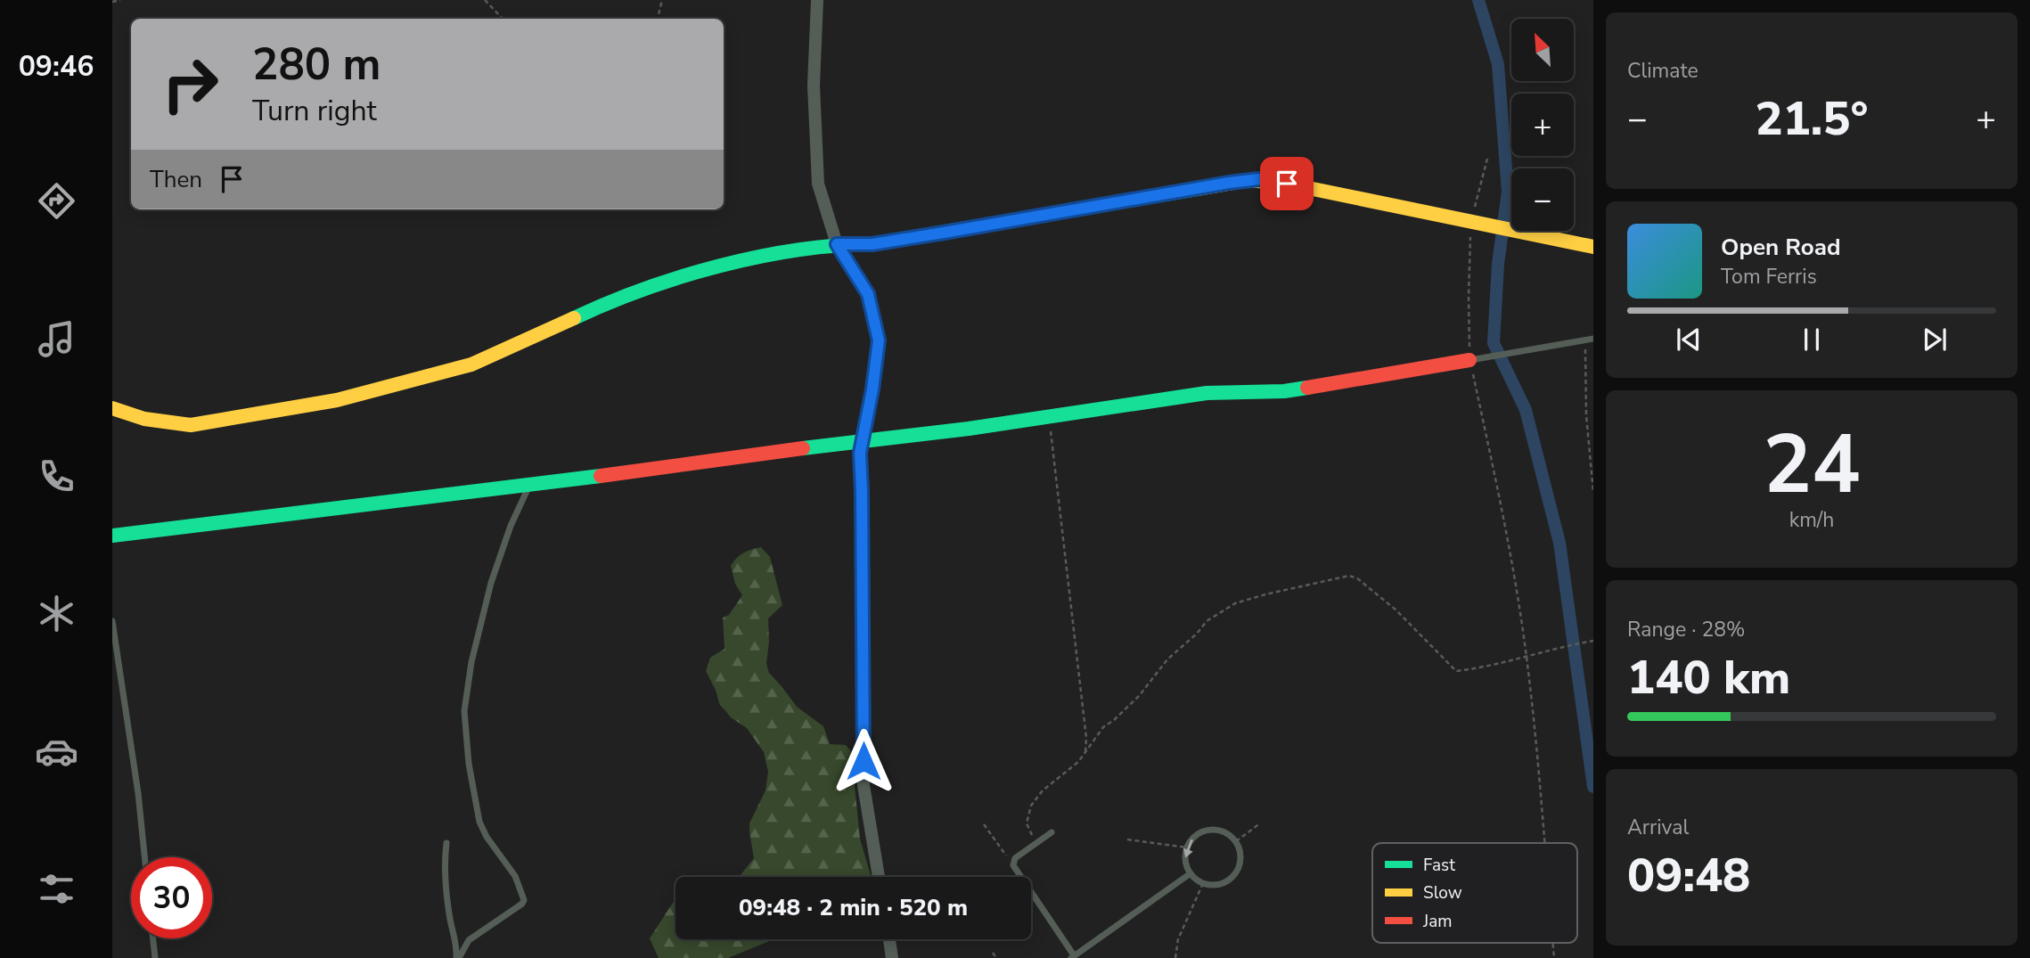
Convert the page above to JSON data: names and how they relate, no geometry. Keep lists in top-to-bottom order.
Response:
{
  "legend": ["Fast", "Slow", "Jam"],
  "north": "top left",
  "page": {
    "tabs": "09:46",
    "tile": [
      "Climate",
      ["24", "km/h"],
      ["Range · 28%", "140 km"],
      ["Arrival", "09:48"]
    ],
    "map_buttons": ["+", "−"],
    "turn": ["280 m", "Turn right"],
    "heat": ["−", "21.5°", "+"],
    "then": "Then",
    "song": ["Open Road", "Tom Ferris"],
    "limit": "30",
    "trip": "09:48 · 2 min · 520 m"
  }
}
